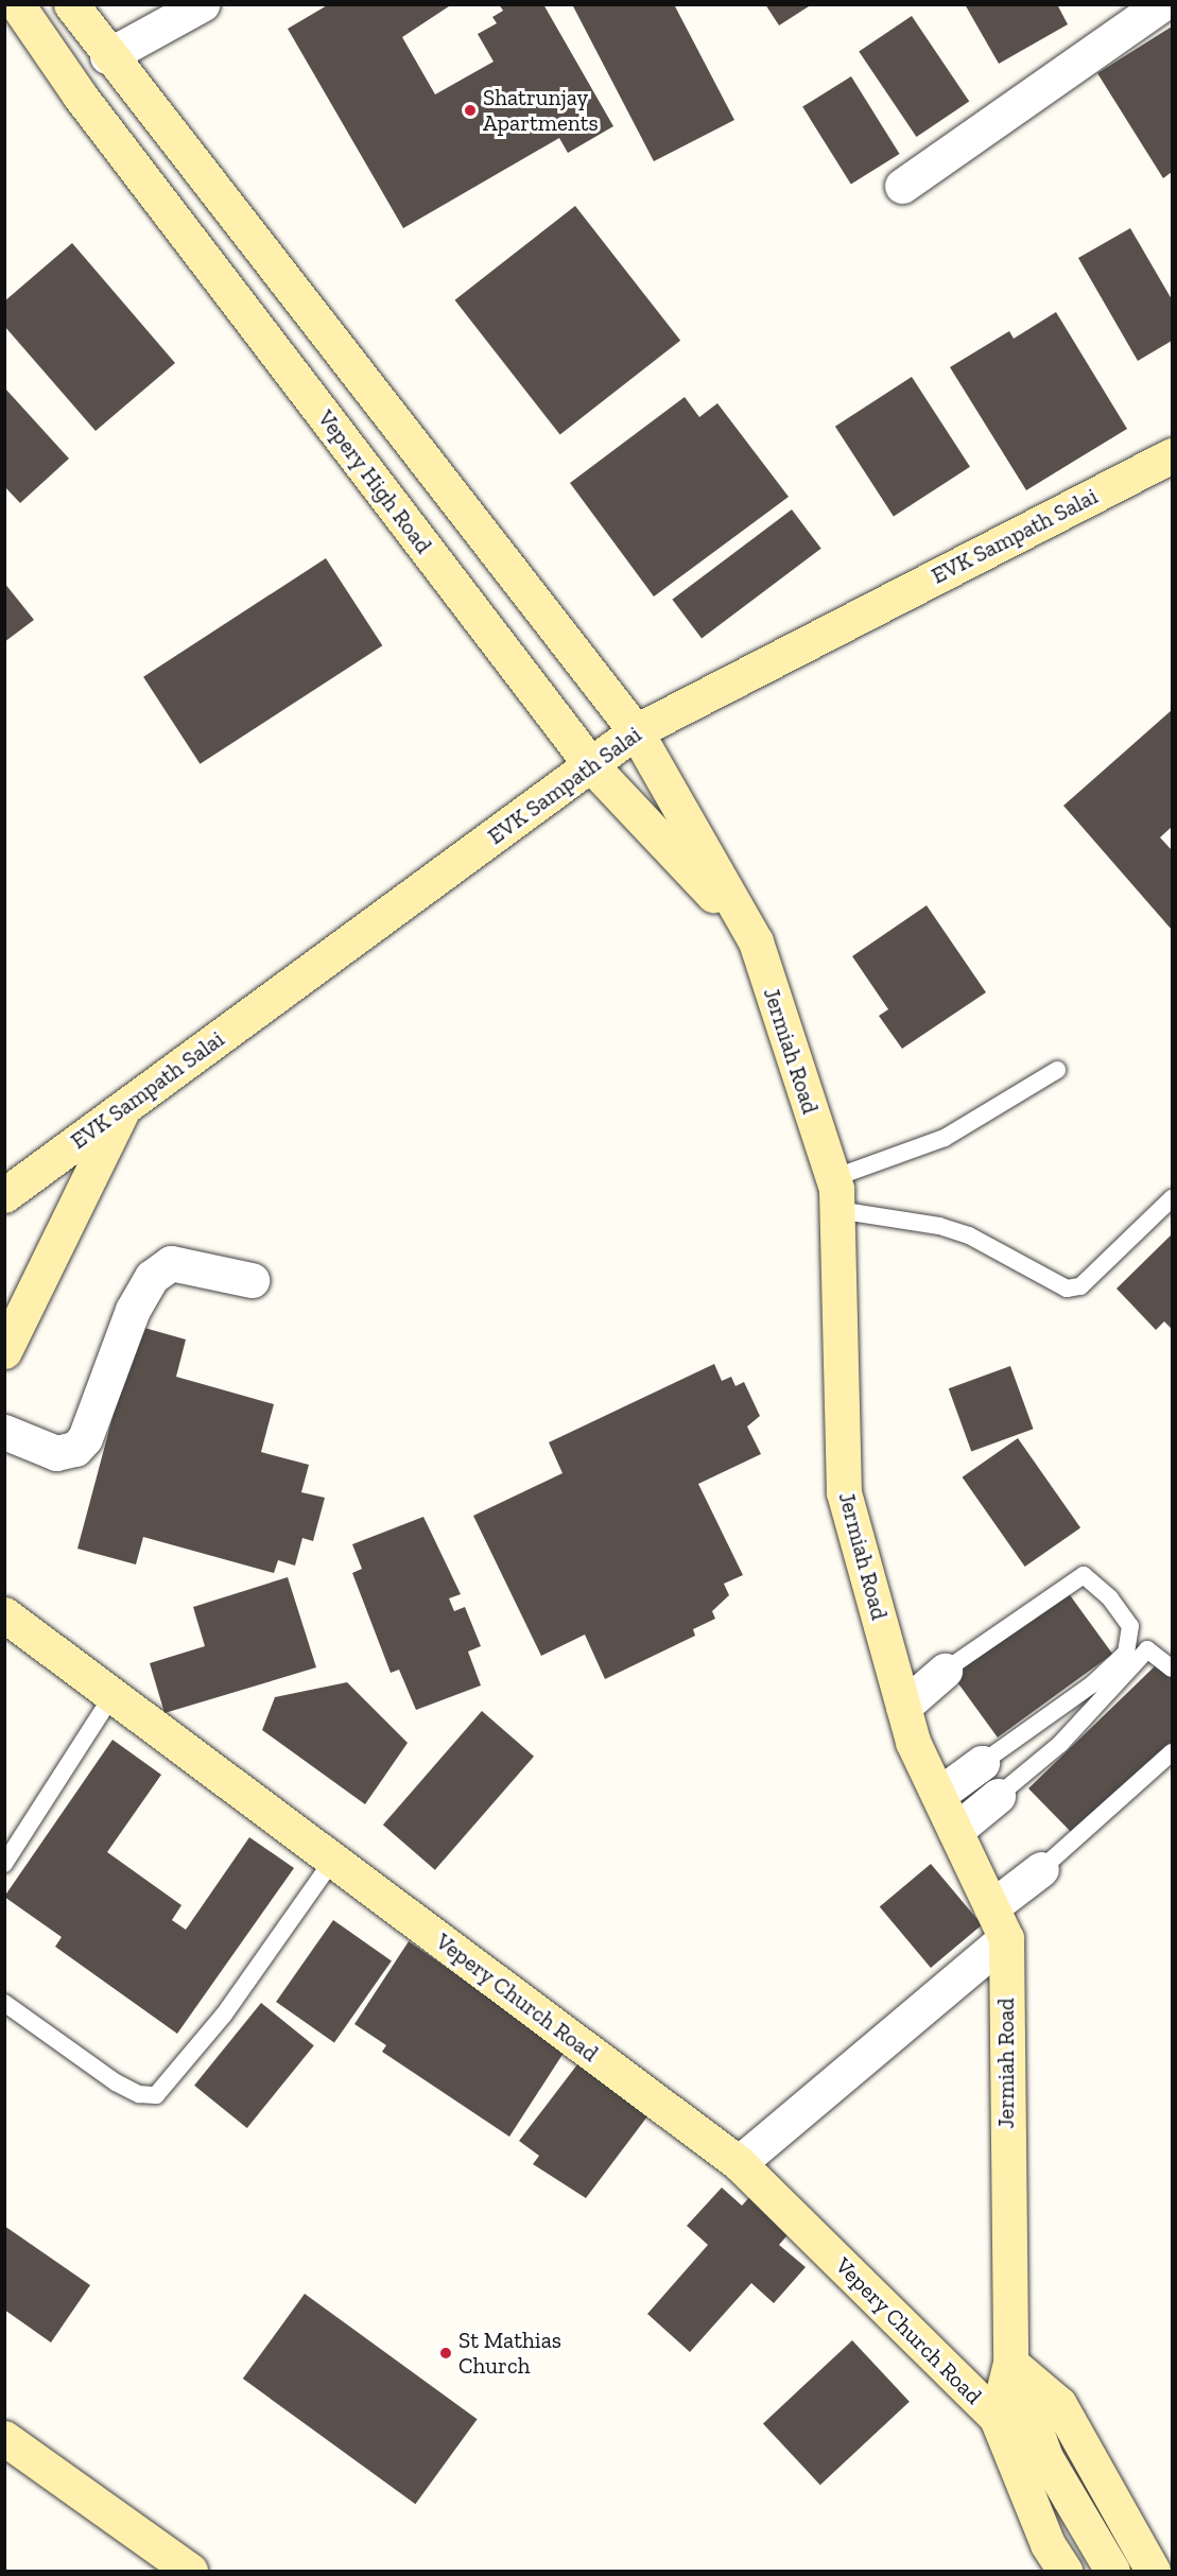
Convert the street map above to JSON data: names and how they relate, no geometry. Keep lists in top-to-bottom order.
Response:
{
  "streets": {
    "main road": [
      "Vepery High Road",
      "EVK Sampath Salai",
      "Jermiah Road",
      "Vepery Church Road"
    ]
  },
  "crossings": [
    ["Vepery High Road", "EVK Sampath Salai"],
    ["Vepery High Road", "Jermiah Road"],
    ["EVK Sampath Salai", "Jermiah Road"]
  ],
  "places": ["Shatrunjay Apartments", "St Mathias Church"]
}
